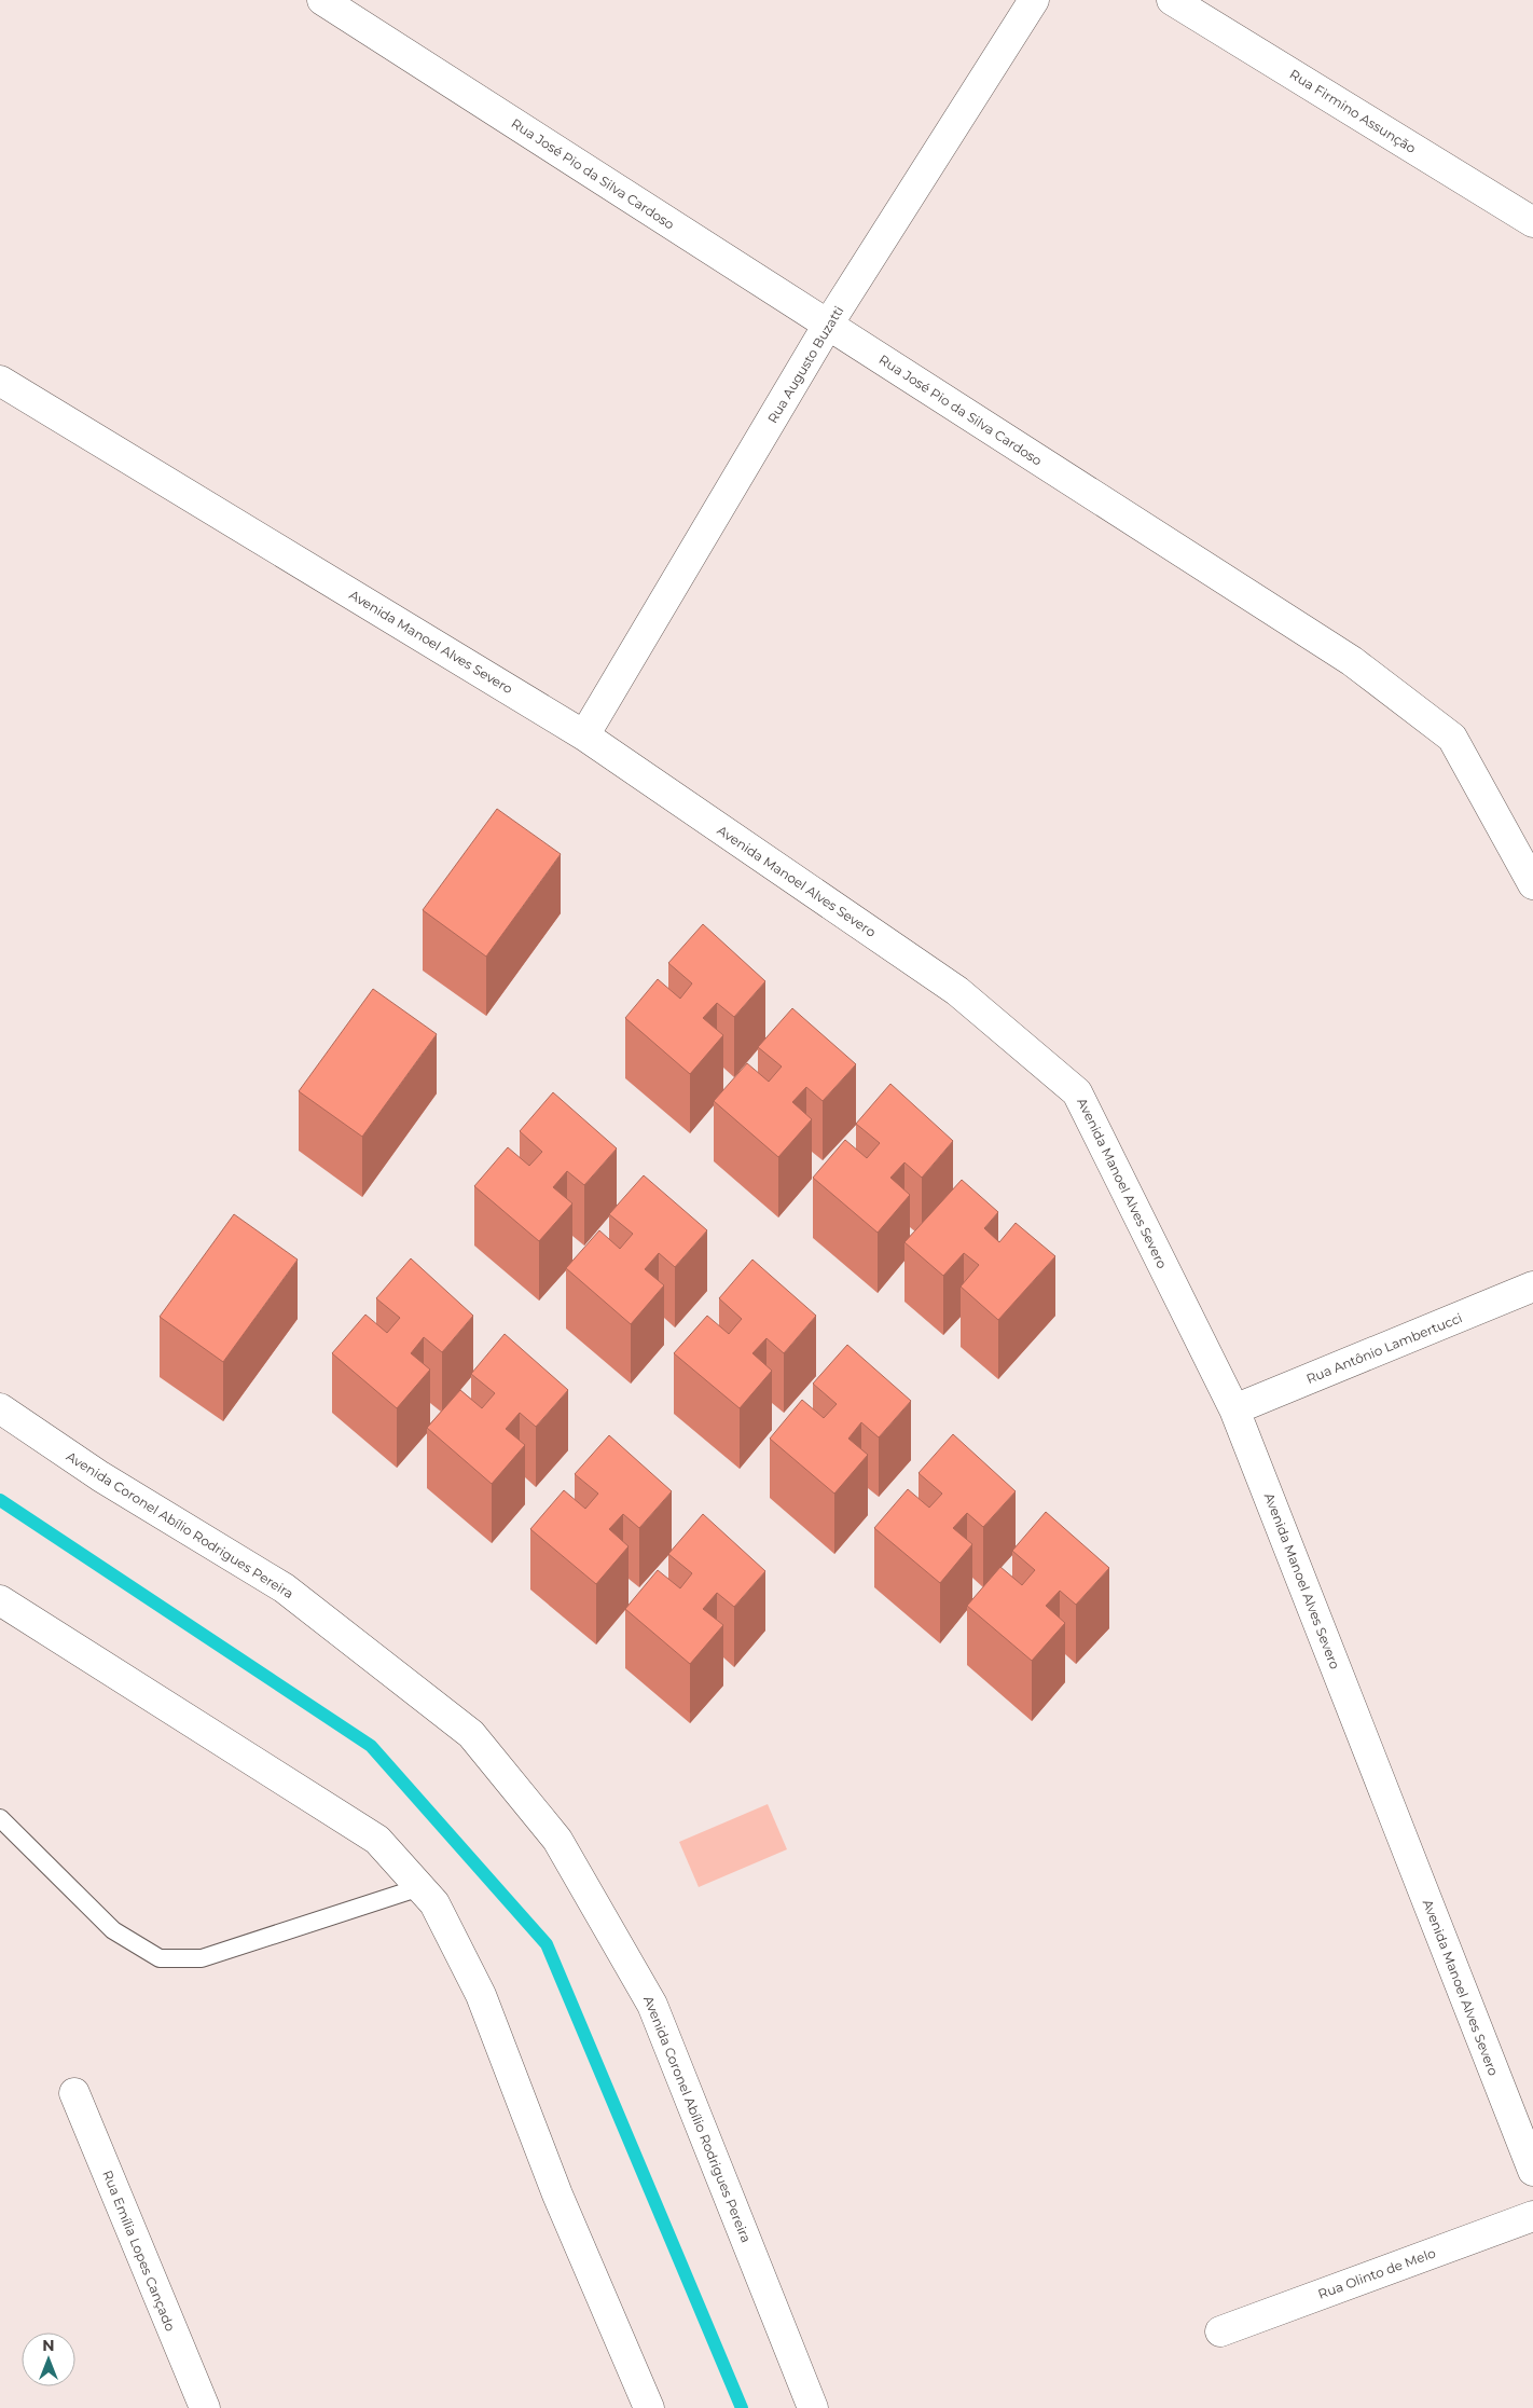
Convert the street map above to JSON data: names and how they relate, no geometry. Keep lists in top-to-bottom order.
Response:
{
  "streets": {
    "street": [
      "Rua Firmino Assunção",
      "Rua José Pio da Silva Cardoso",
      "Rua Augusto Buzatti",
      "Avenida Manoel Alves Severo",
      "Rua Antônio Lambertucci",
      "Avenida Coronel Abílio Rodrigues Pereira",
      "Rua Emília Lopes Cançado",
      "Rua Olinto de Melo"
    ]
  },
  "crossings": [
    ["Rua José Pio da Silva Cardoso", "Rua Augusto Buzatti"],
    ["Rua Augusto Buzatti", "Avenida Manoel Alves Severo"],
    ["Avenida Manoel Alves Severo", "Rua Antônio Lambertucci"]
  ],
  "north": "top"
}
